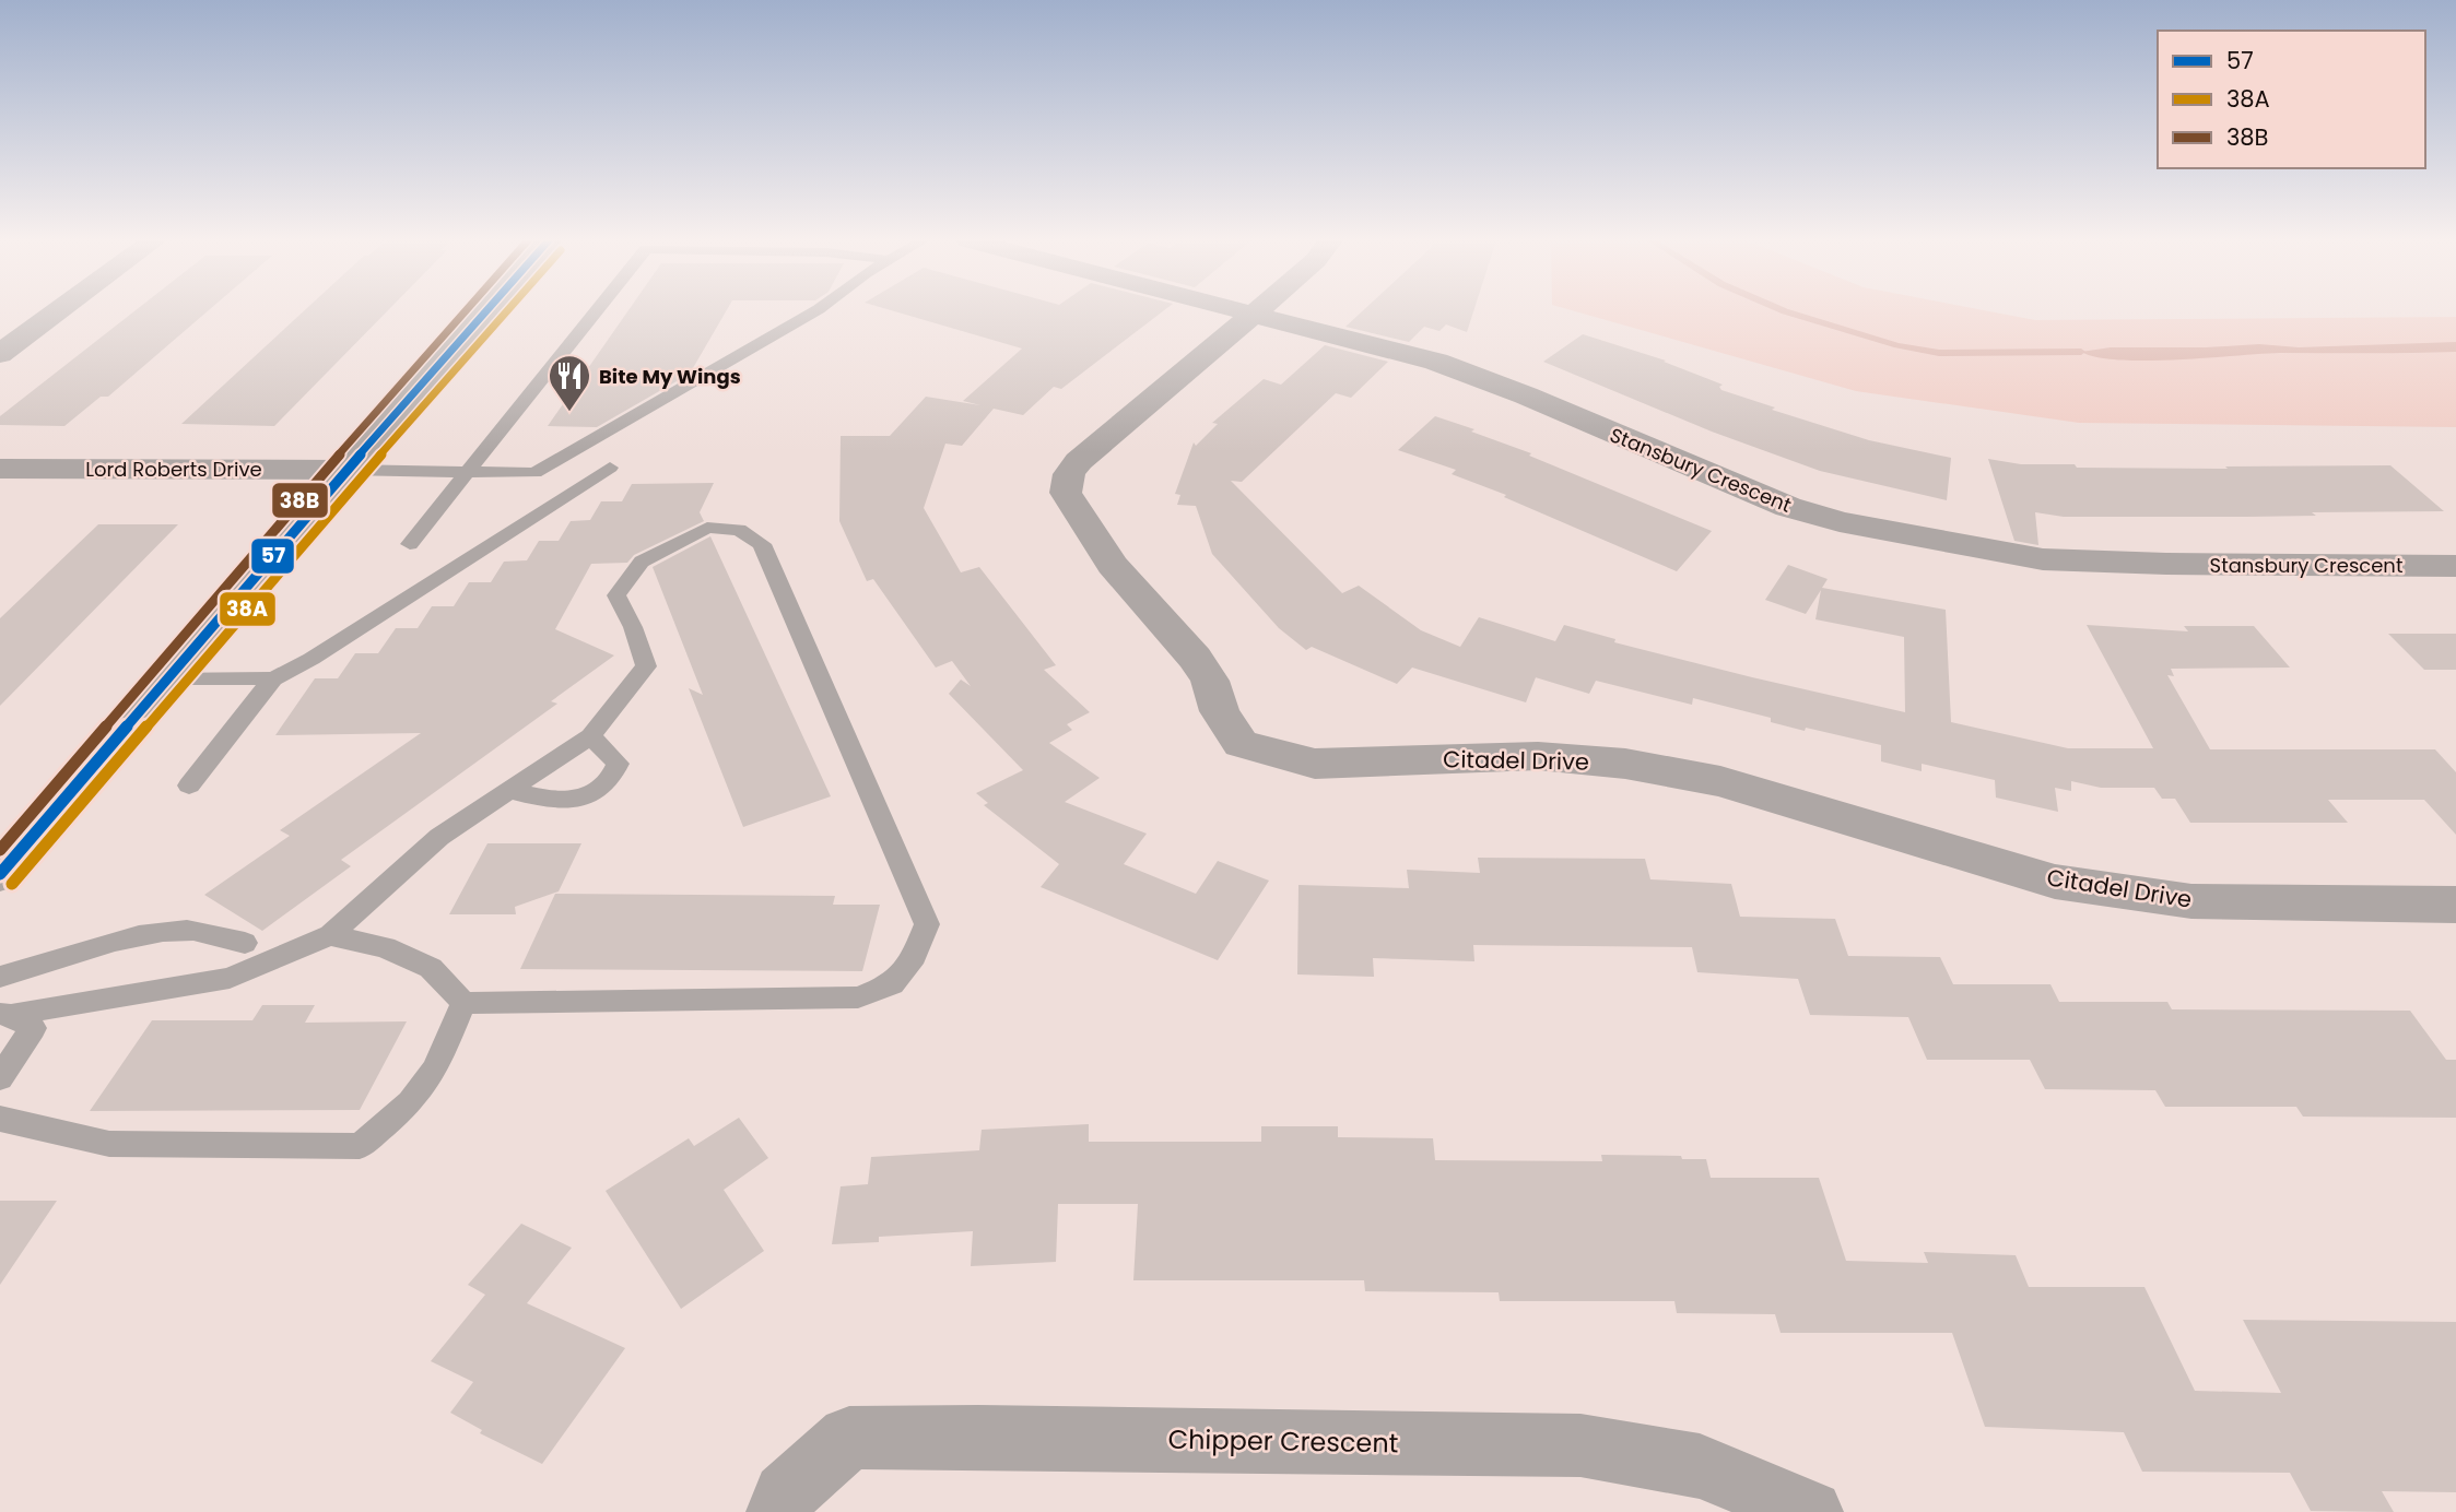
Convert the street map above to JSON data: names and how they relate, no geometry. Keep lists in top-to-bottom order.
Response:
{
  "streets": {
    "street": [
      "Lord Roberts Drive",
      "Stansbury Crescent",
      "Citadel Drive",
      "Chipper Crescent"
    ]
  },
  "crossings": [
    ["Stansbury Crescent", "Citadel Drive"]
  ],
  "places": {
    "restaurant": ["Bite My Wings"]
  },
  "lines": ["transit line 57", "transit line 38A", "transit line 38B"],
  "legend": ["57", "38A", "38B"]
}
